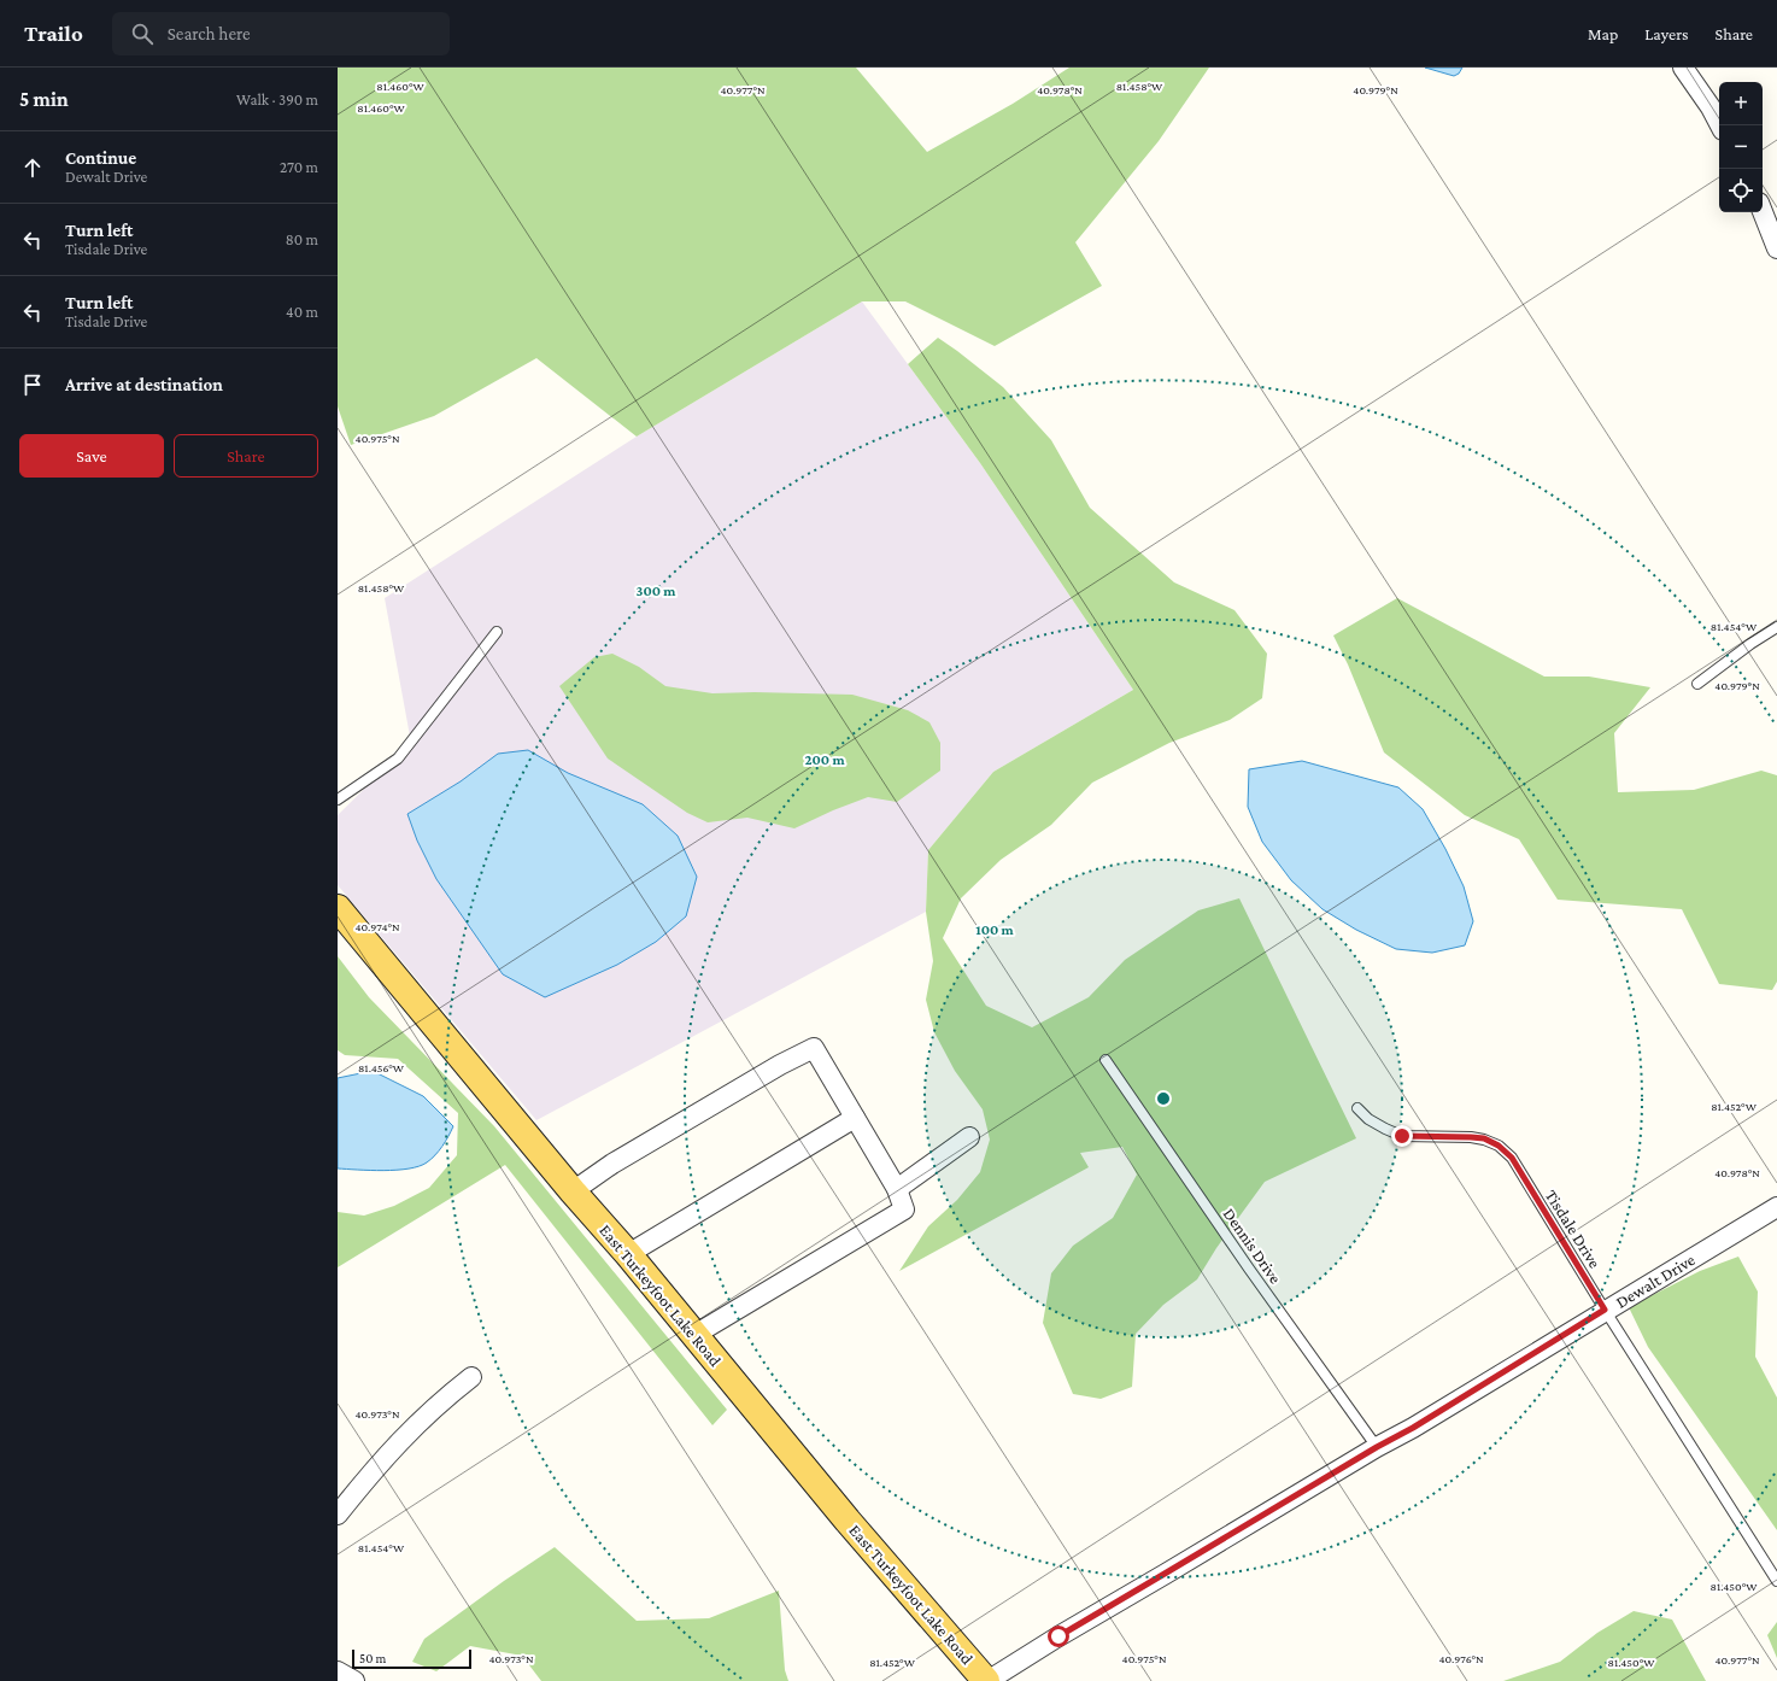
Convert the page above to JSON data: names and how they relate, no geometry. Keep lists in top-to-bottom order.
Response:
{
  "streets": {
    "main road": ["East Turkeyfoot Lake Road"],
    "street": ["Dewalt Drive"],
    "lane": ["Tisdale Drive", "Dennis Drive"]
  },
  "crossings": [
    ["Tisdale Drive", "Dewalt Drive"],
    ["Dennis Drive", "Dewalt Drive"],
    ["Dewalt Drive", "East Turkeyfoot Lake Road"]
  ],
  "scale_bar": "50 m",
  "page": {
    "header": "Trailo",
    "search": "Search here",
    "nav": ["Map", "Layers", "Share"],
    "heading": ["5 min", "Walk · 390 m"],
    "map_buttons": ["+", "−"],
    "list": [
      ["Continue", "Dewalt Drive", "270 m"],
      ["Turn left", "Tisdale Drive", "80 m"],
      ["Turn left", "Tisdale Drive", "40 m"],
      "Arrive at destination"
    ],
    "buttons": ["Save", "Share"],
    "scale": "50 m"
  },
  "coordinates": [
    "81.460°W",
    "81.458°W",
    "40.978°N",
    "40.977°N",
    "40.979°N",
    "40.975°N",
    "81.454°W",
    "40.974°N",
    "81.456°W",
    "81.452°W",
    "40.973°N",
    "81.450°W",
    "40.976°N"
  ],
  "rings": ["300 m", "200 m", "100 m"]
}
